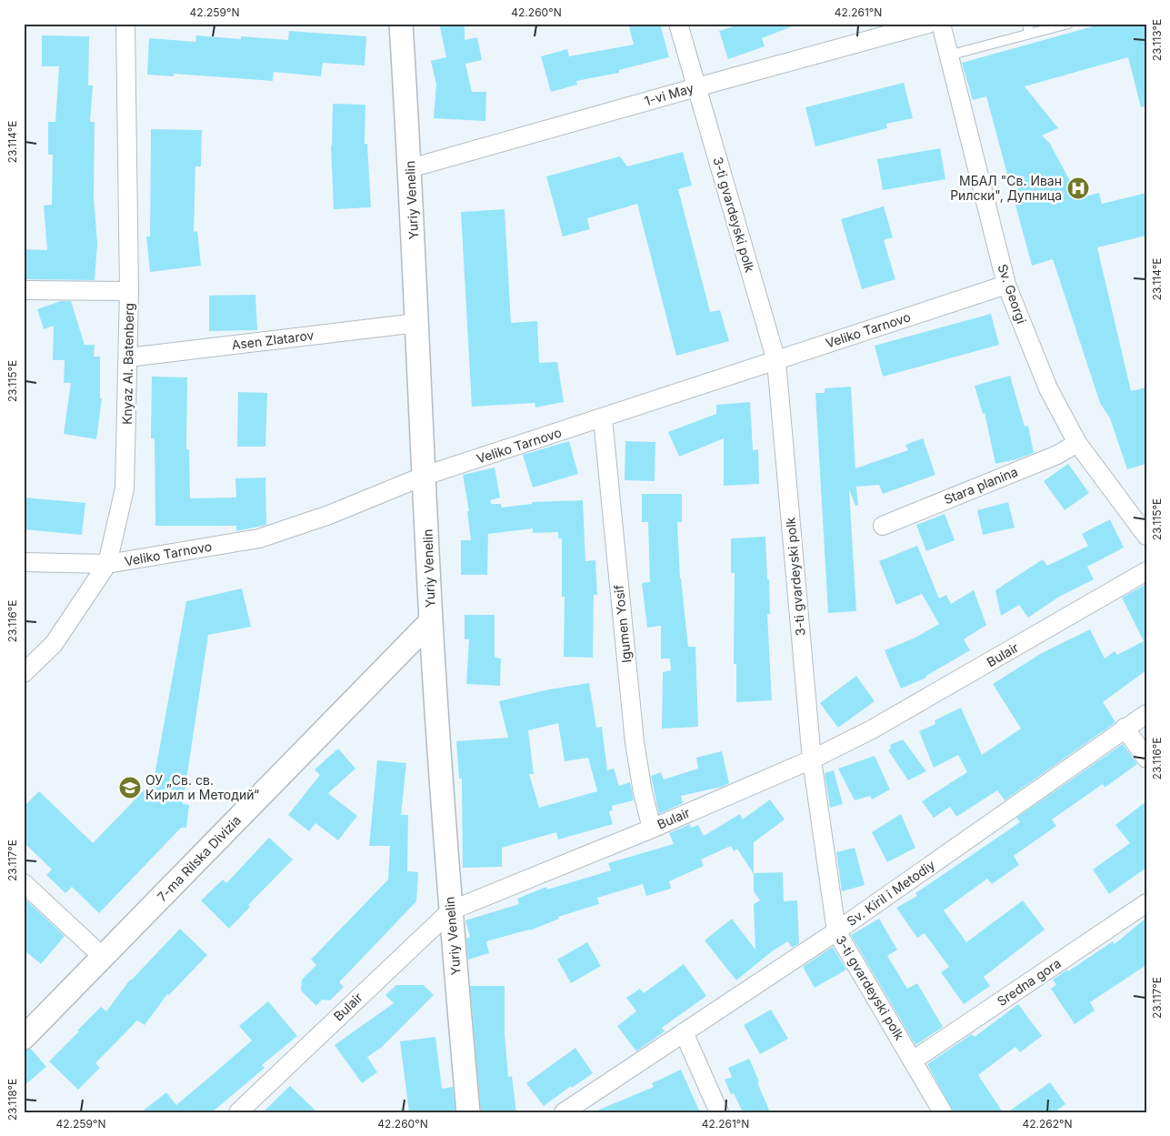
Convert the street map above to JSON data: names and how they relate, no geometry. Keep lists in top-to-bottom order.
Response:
{
  "streets": {
    "street": [
      "1-vi May",
      "Yuriy Venelin",
      "3-ti gvardeyski polk",
      "Sv. Georgi",
      "Veliko Tarnovo",
      "Asen Zlatarov",
      "Knyaz Al. Batenberg",
      "Stara planina",
      "Igumen Yosif",
      "Bulair",
      "7-ma Rilska Divizia",
      "Sv. Kiril i Metodiy",
      "Sredna gora"
    ]
  },
  "crossings": [
    ["1-vi May", "Yuriy Venelin"],
    ["1-vi May", "3-ti gvardeyski polk"],
    ["Yuriy Venelin", "Veliko Tarnovo"],
    ["Yuriy Venelin", "Asen Zlatarov"],
    ["Yuriy Venelin", "Bulair"],
    ["Yuriy Venelin", "7-ma Rilska Divizia"],
    ["3-ti gvardeyski polk", "Veliko Tarnovo"],
    ["3-ti gvardeyski polk", "Bulair"],
    ["3-ti gvardeyski polk", "Sv. Kiril i Metodiy"],
    ["3-ti gvardeyski polk", "Sredna gora"],
    ["Sv. Georgi", "Veliko Tarnovo"],
    ["Sv. Georgi", "Stara planina"],
    ["Veliko Tarnovo", "Knyaz Al. Batenberg"],
    ["Veliko Tarnovo", "Igumen Yosif"],
    ["Asen Zlatarov", "Knyaz Al. Batenberg"],
    ["Igumen Yosif", "Bulair"]
  ],
  "places": {
    "hospital": ["МБАЛ \"Св. Иван Рилски\", Дупница"],
    "school or university": ["ОУ „Св. св. Кирил и Методий“"]
  },
  "coordinates": [
    "42.259°N",
    "42.260°N",
    "42.261°N",
    "23.113°E",
    "23.114°E",
    "23.115°E",
    "23.116°E",
    "23.117°E",
    "23.118°E",
    "42.262°N"
  ]
}
